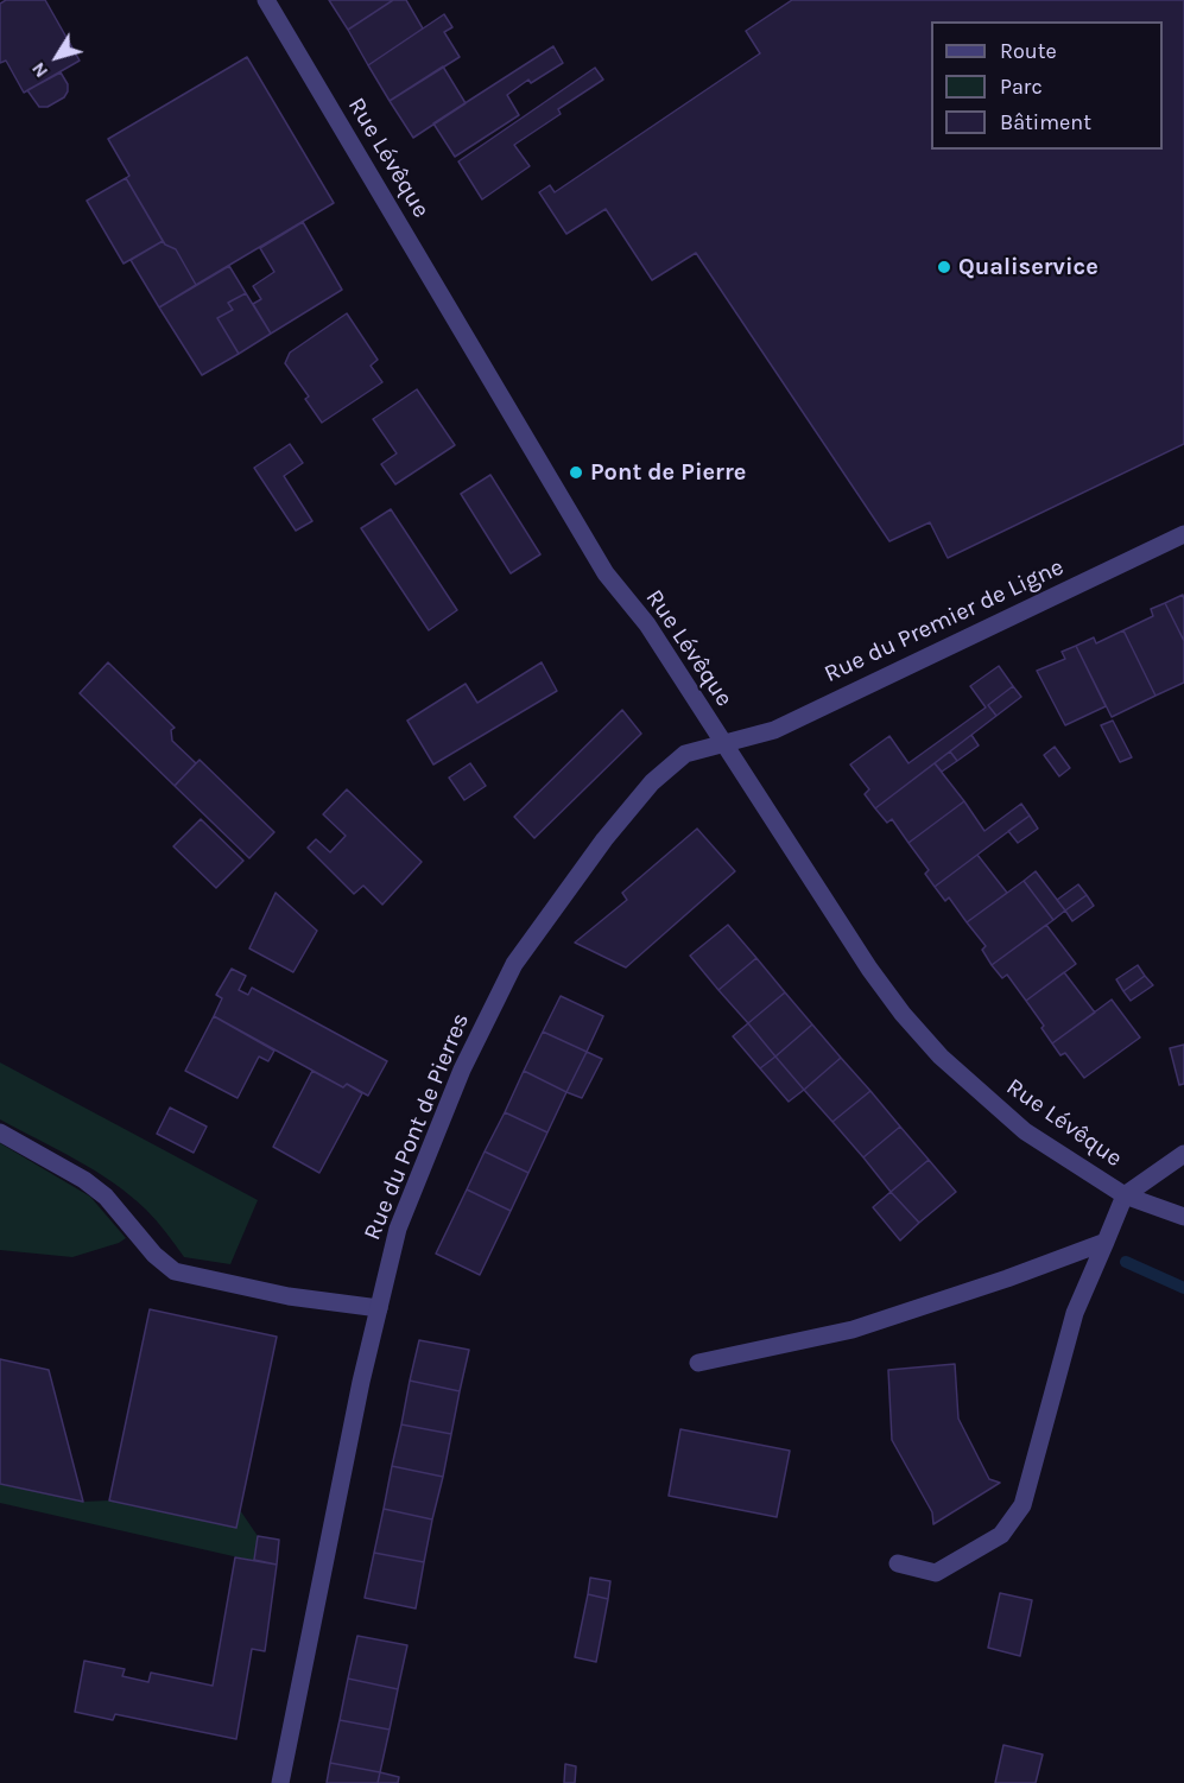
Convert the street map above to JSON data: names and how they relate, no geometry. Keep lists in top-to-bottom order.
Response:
{
  "streets": {
    "street": ["Rue Lévêque", "Rue du Premier de Ligne", "Rue du Pont de Pierres"]
  },
  "crossings": [
    ["Rue Lévêque", "Rue du Premier de Ligne"],
    ["Rue Lévêque", "Rue du Pont de Pierres"],
    ["Rue du Premier de Ligne", "Rue du Pont de Pierres"]
  ],
  "places": ["Qualiservice", "Pont de Pierre"],
  "legend": ["Route", "Parc", "Bâtiment"],
  "north": "bottom left"
}
